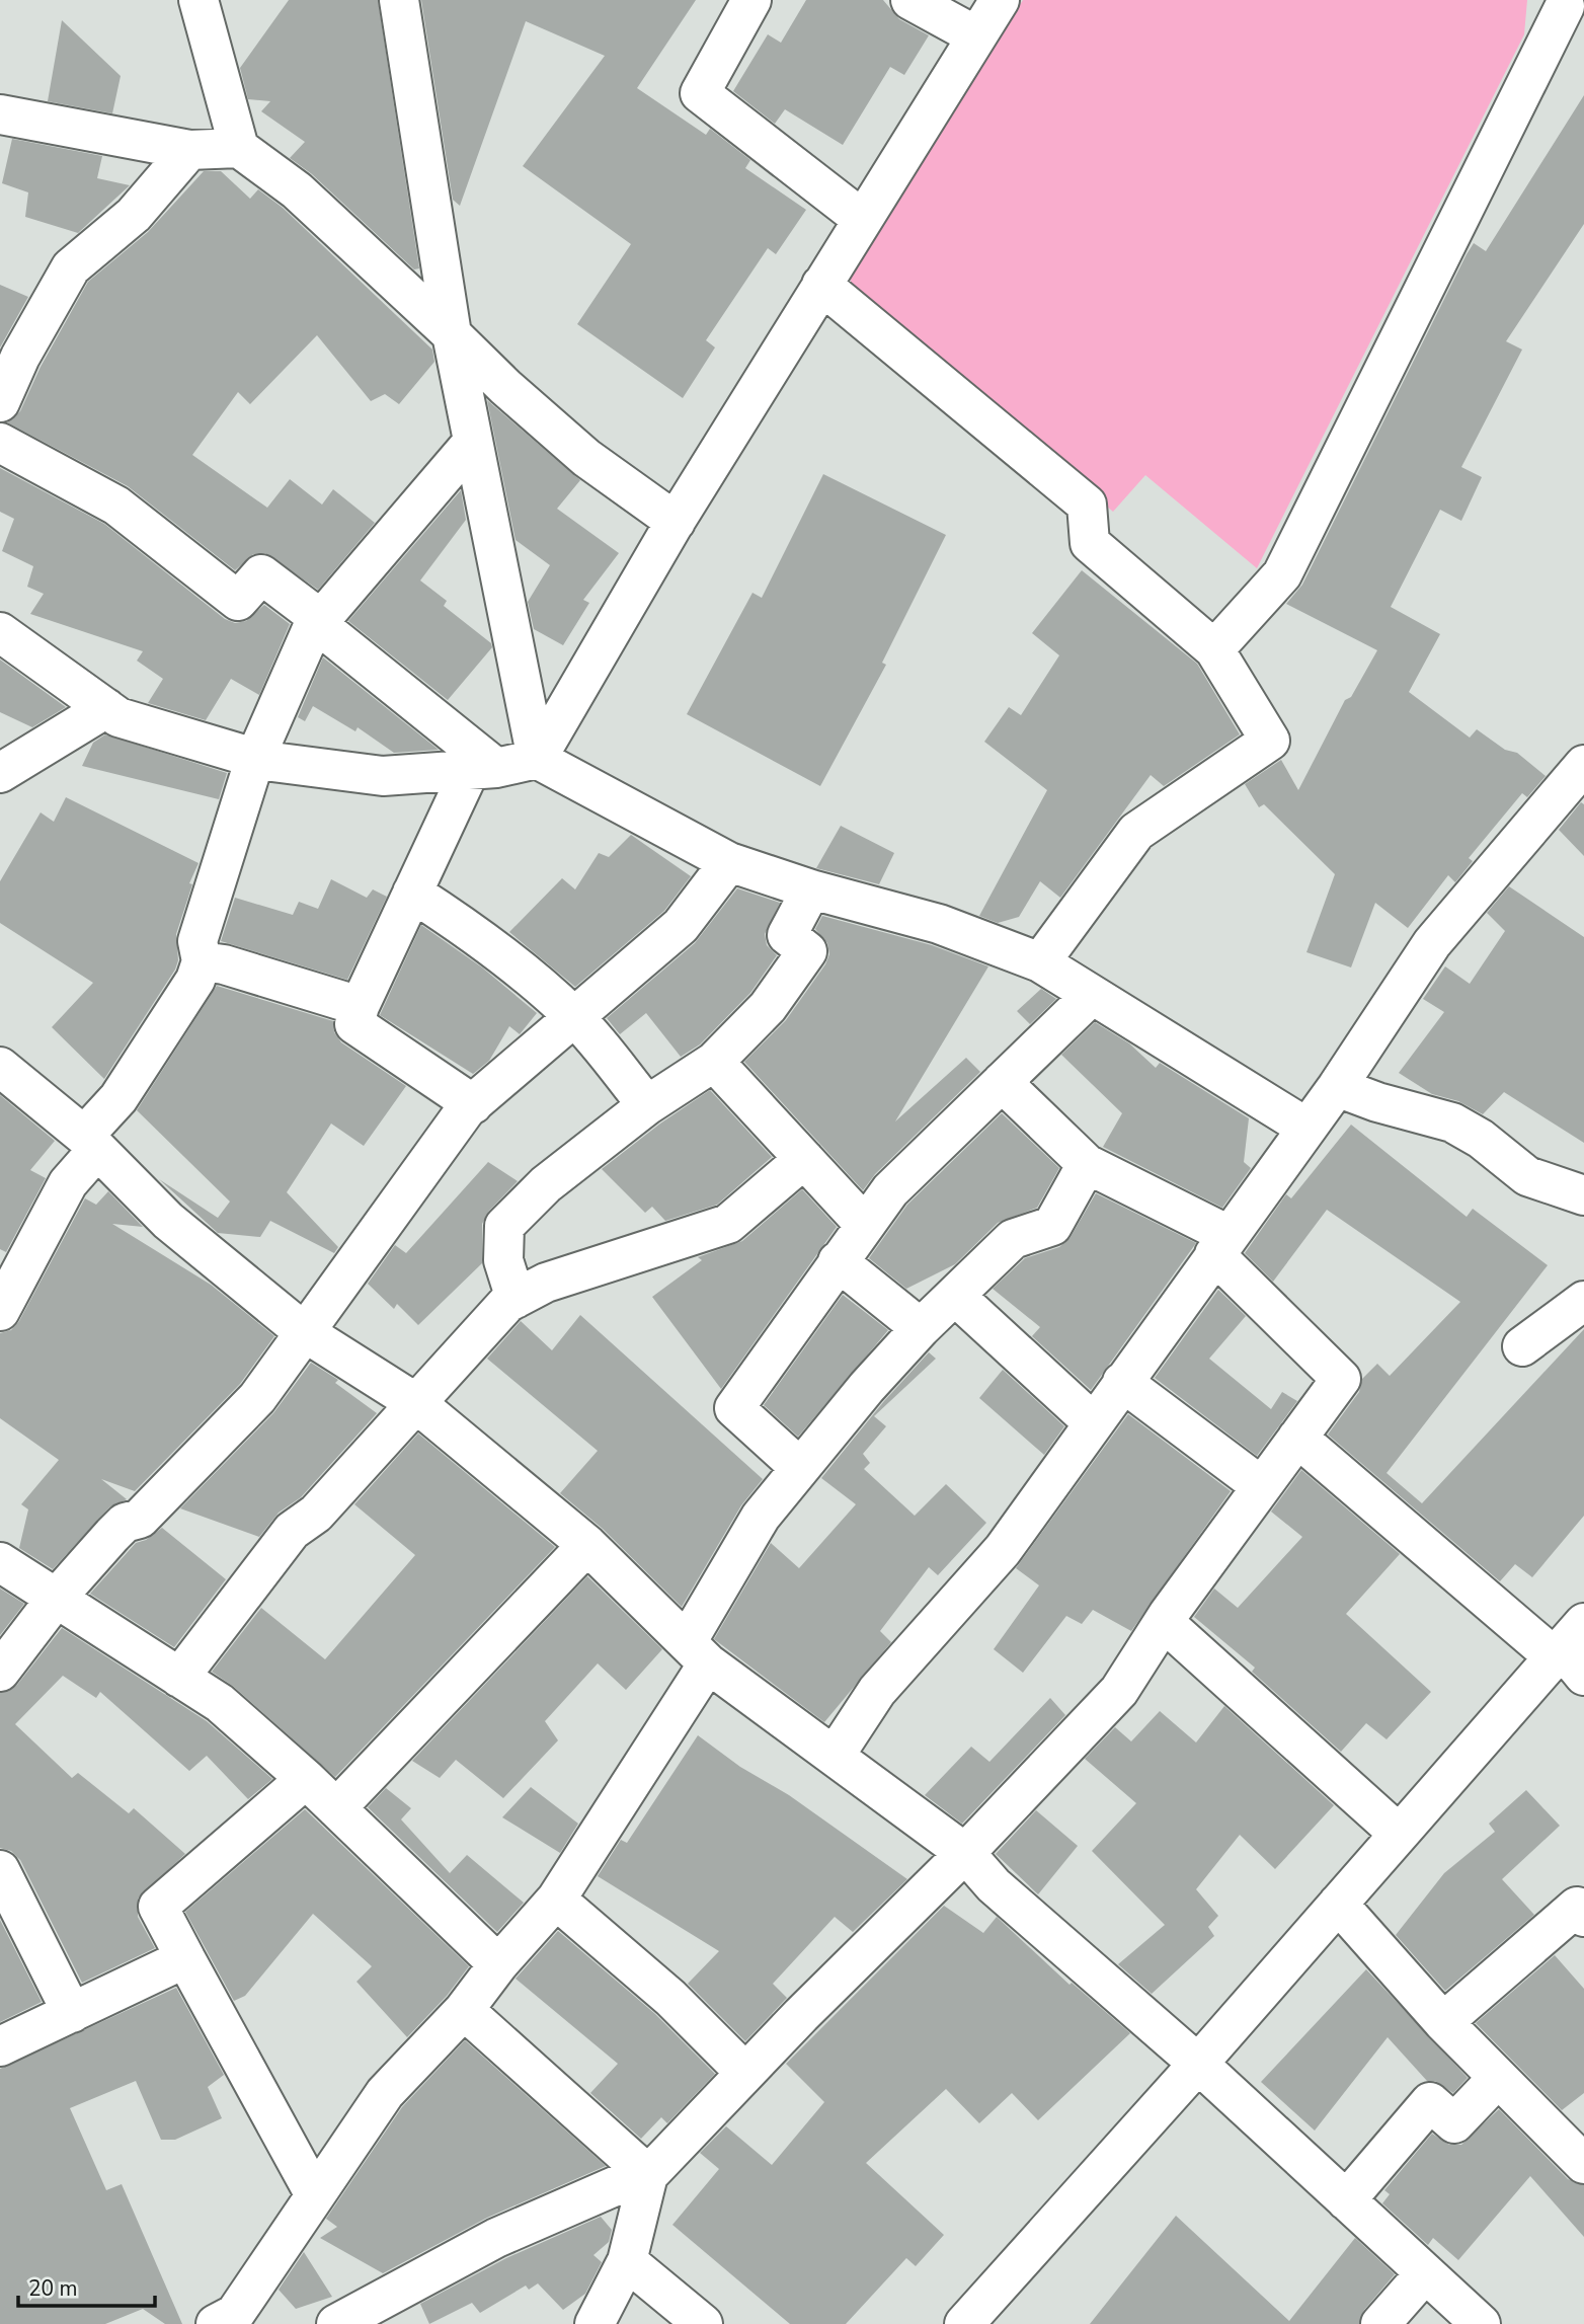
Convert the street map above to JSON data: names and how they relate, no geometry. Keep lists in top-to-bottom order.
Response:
{
  "scale_bar": "20 m"
}
